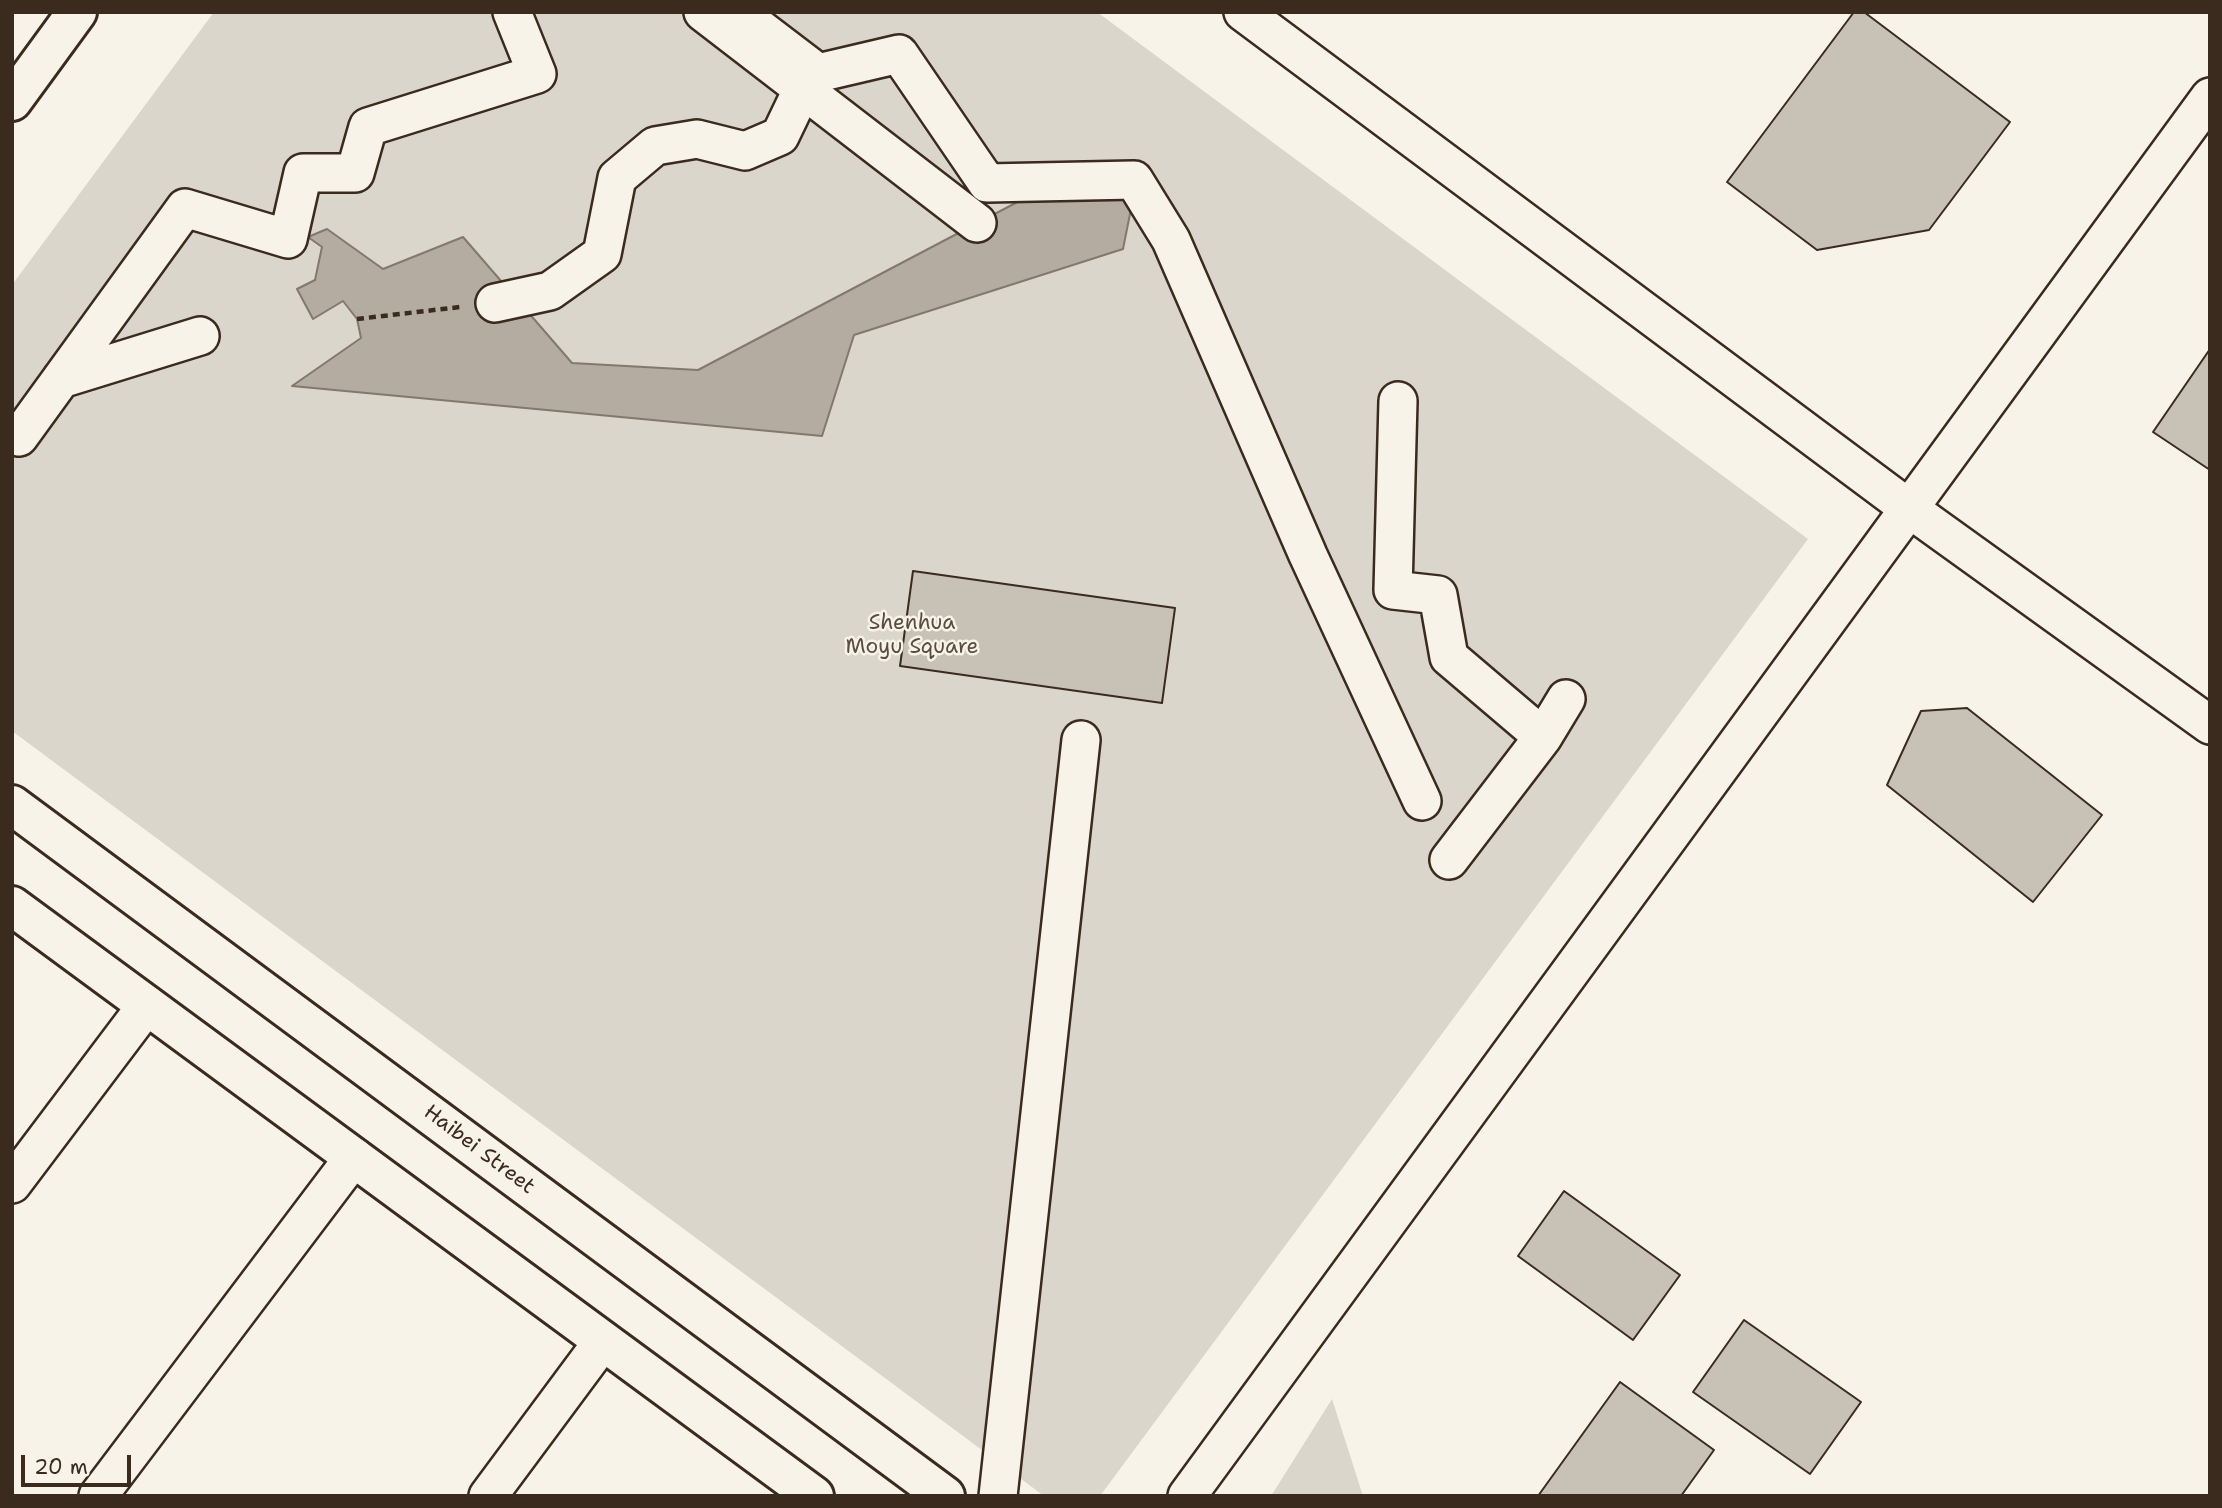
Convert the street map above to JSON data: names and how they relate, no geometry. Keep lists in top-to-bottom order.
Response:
{
  "streets": {
    "main road": ["Haibei Street"]
  },
  "parks": ["Shenhua Moyu Square"],
  "scale_bar": "20 m"
}
